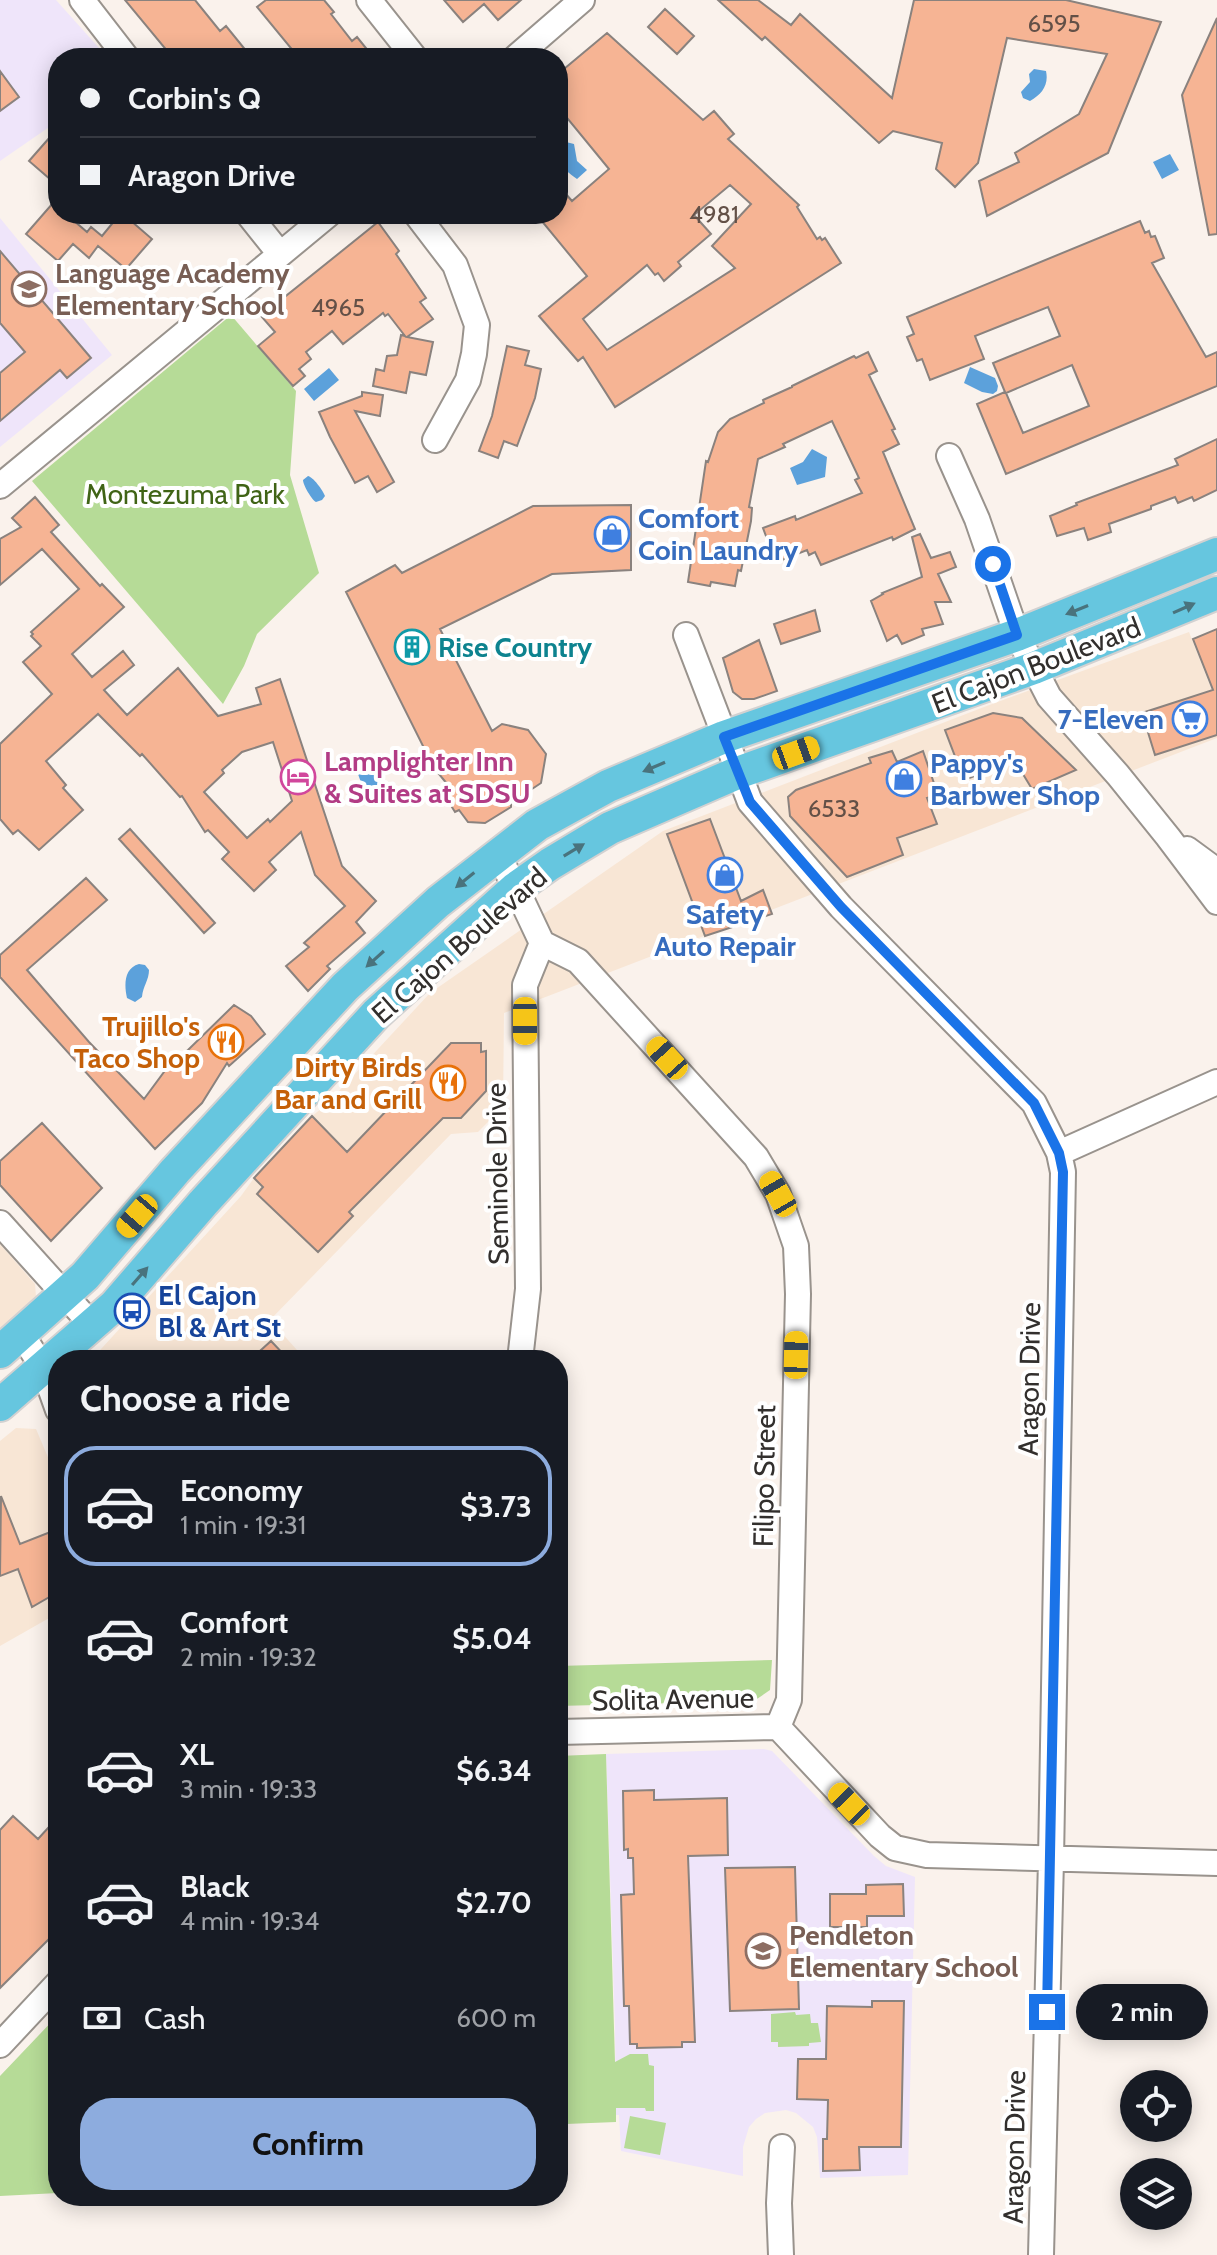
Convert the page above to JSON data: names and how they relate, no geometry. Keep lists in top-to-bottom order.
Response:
{
  "streets": {
    "main road": ["El Cajon Boulevard"],
    "street": [
      "Seminole Drive",
      "Aragon Drive",
      "Filipo Street",
      "Solita Avenue"
    ]
  },
  "crossings": [
    ["El Cajon Boulevard", "Aragon Drive"],
    ["Seminole Drive", "Filipo Street"],
    ["Aragon Drive", "Solita Avenue"],
    ["Filipo Street", "Solita Avenue"]
  ],
  "parks": ["Montezuma Park"],
  "places": {
    "school or university": ["Language Academy Elementary School", "Pendleton Elementary School"],
    "shop": ["Comfort Coin Laundry", "Pappy's Barbwer Shop", "Safety Auto Repair"],
    "building": ["Rise Country"],
    "supermarket": ["7-Eleven"],
    "hotel": ["Lamplighter Inn & Suites at SDSU"],
    "restaurant": ["Trujillo's Taco Shop", "Dirty Birds Bar and Grill"],
    "bus stop": ["El Cajon Bl & Art St"]
  },
  "house_numbers": [
    "6595",
    "4981",
    "4965",
    "6533"
  ],
  "page": {
    "banner": ["Corbin's Q", "Aragon Drive"],
    "heading": "Choose a ride",
    "list": [
      {
        "name": "Economy",
        "note": "1 min · 19:31",
        "value": "$3.73"
      },
      {
        "name": "Comfort",
        "note": "2 min · 19:32",
        "value": "$5.04"
      },
      {
        "name": "XL",
        "note": "3 min · 19:33",
        "value": "$6.34"
      },
      {
        "name": "Black",
        "note": "4 min · 19:34",
        "value": "$2.70"
      }
    ],
    "pay": ["Cash", "600 m"],
    "bubble": "2 min",
    "buttons": "Confirm"
  }
}
